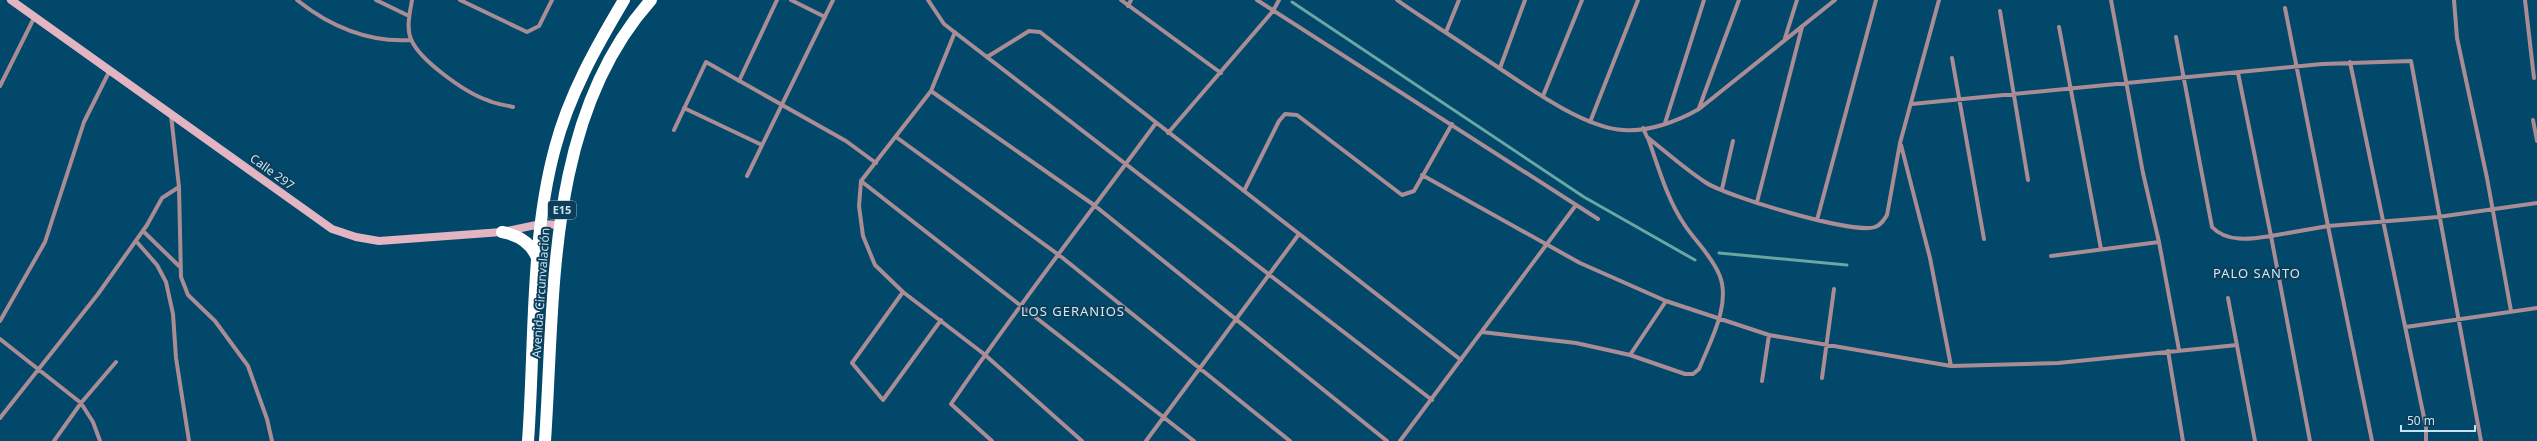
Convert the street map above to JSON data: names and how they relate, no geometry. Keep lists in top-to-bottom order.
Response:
{
  "streets": {
    "highway": ["E15", "Avenida Circunvalación"],
    "street": ["Calle 297"]
  },
  "crossings": [
    ["Calle 297", "Avenida Circunvalación"]
  ],
  "districts": ["PALO SANTO", "LOS GERANIOS"],
  "scale_bar": "50 m"
}
